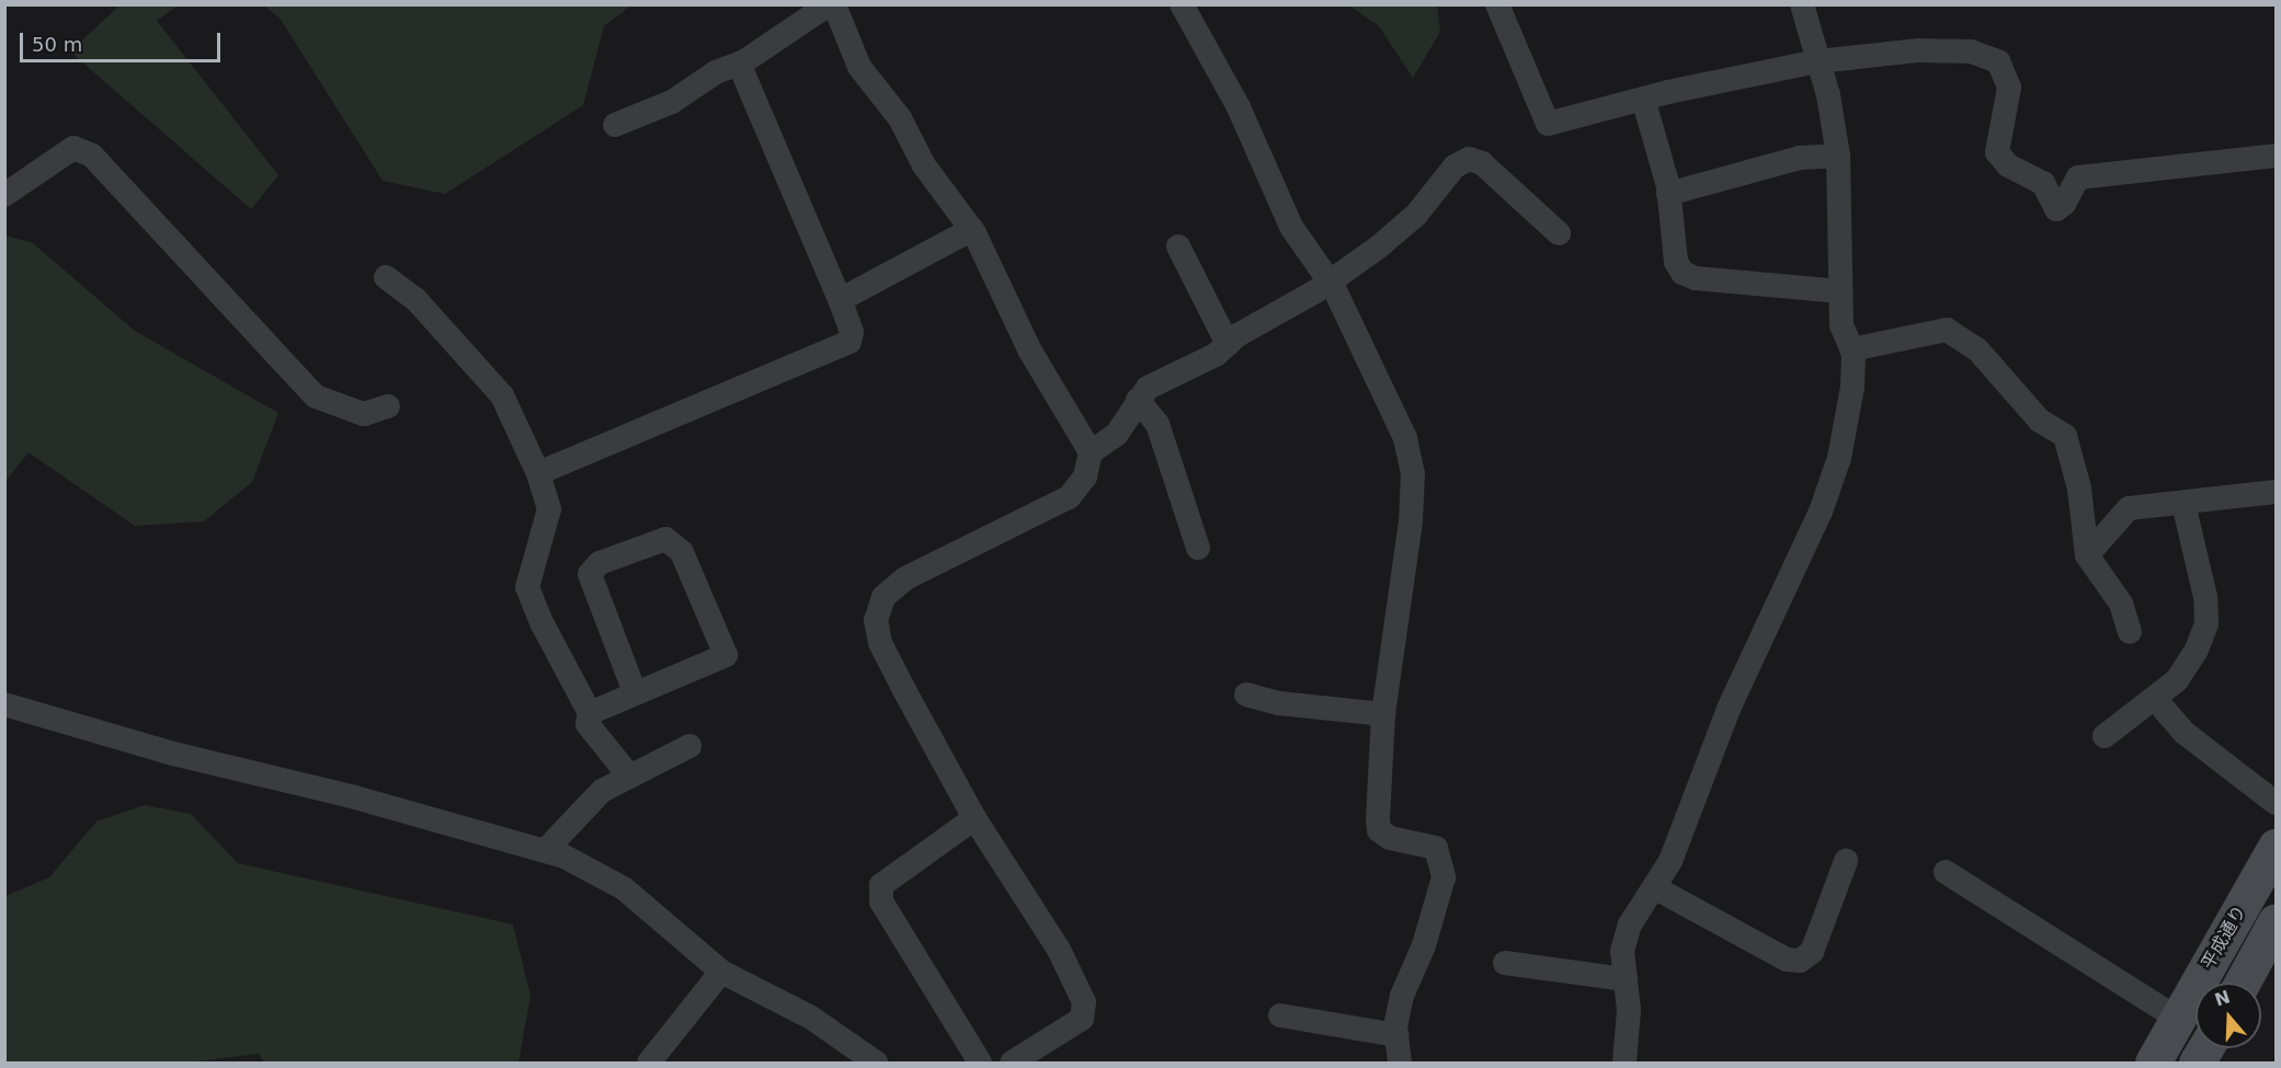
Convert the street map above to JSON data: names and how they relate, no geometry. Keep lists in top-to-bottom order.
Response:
{
  "streets": {
    "street": ["平成通り"]
  },
  "scale_bar": "50 m",
  "north": "top"
}
